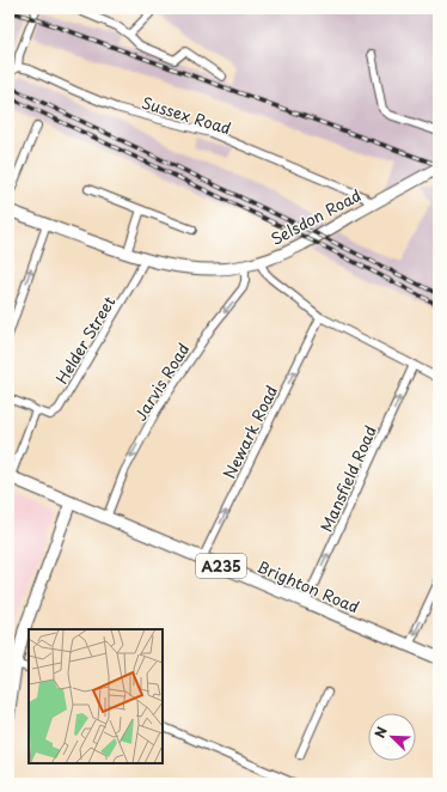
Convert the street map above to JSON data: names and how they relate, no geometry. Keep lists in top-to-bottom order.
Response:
{
  "streets": {
    "main road": ["Selsdon Road", "A235", "Brighton Road"],
    "street": [
      "Sussex Road",
      "Helder Street",
      "Jarvis Road",
      "Newark Road",
      "Mansfield Road"
    ]
  },
  "crossings": [
    ["Sussex Road", "Selsdon Road"],
    ["Selsdon Road", "Helder Street"],
    ["Selsdon Road", "Jarvis Road"],
    ["Jarvis Road", "Brighton Road"],
    ["Newark Road", "Brighton Road"],
    ["Mansfield Road", "Brighton Road"]
  ],
  "one_way": ["Jarvis Road", "Newark Road", "Mansfield Road"],
  "north": "top left"
}
